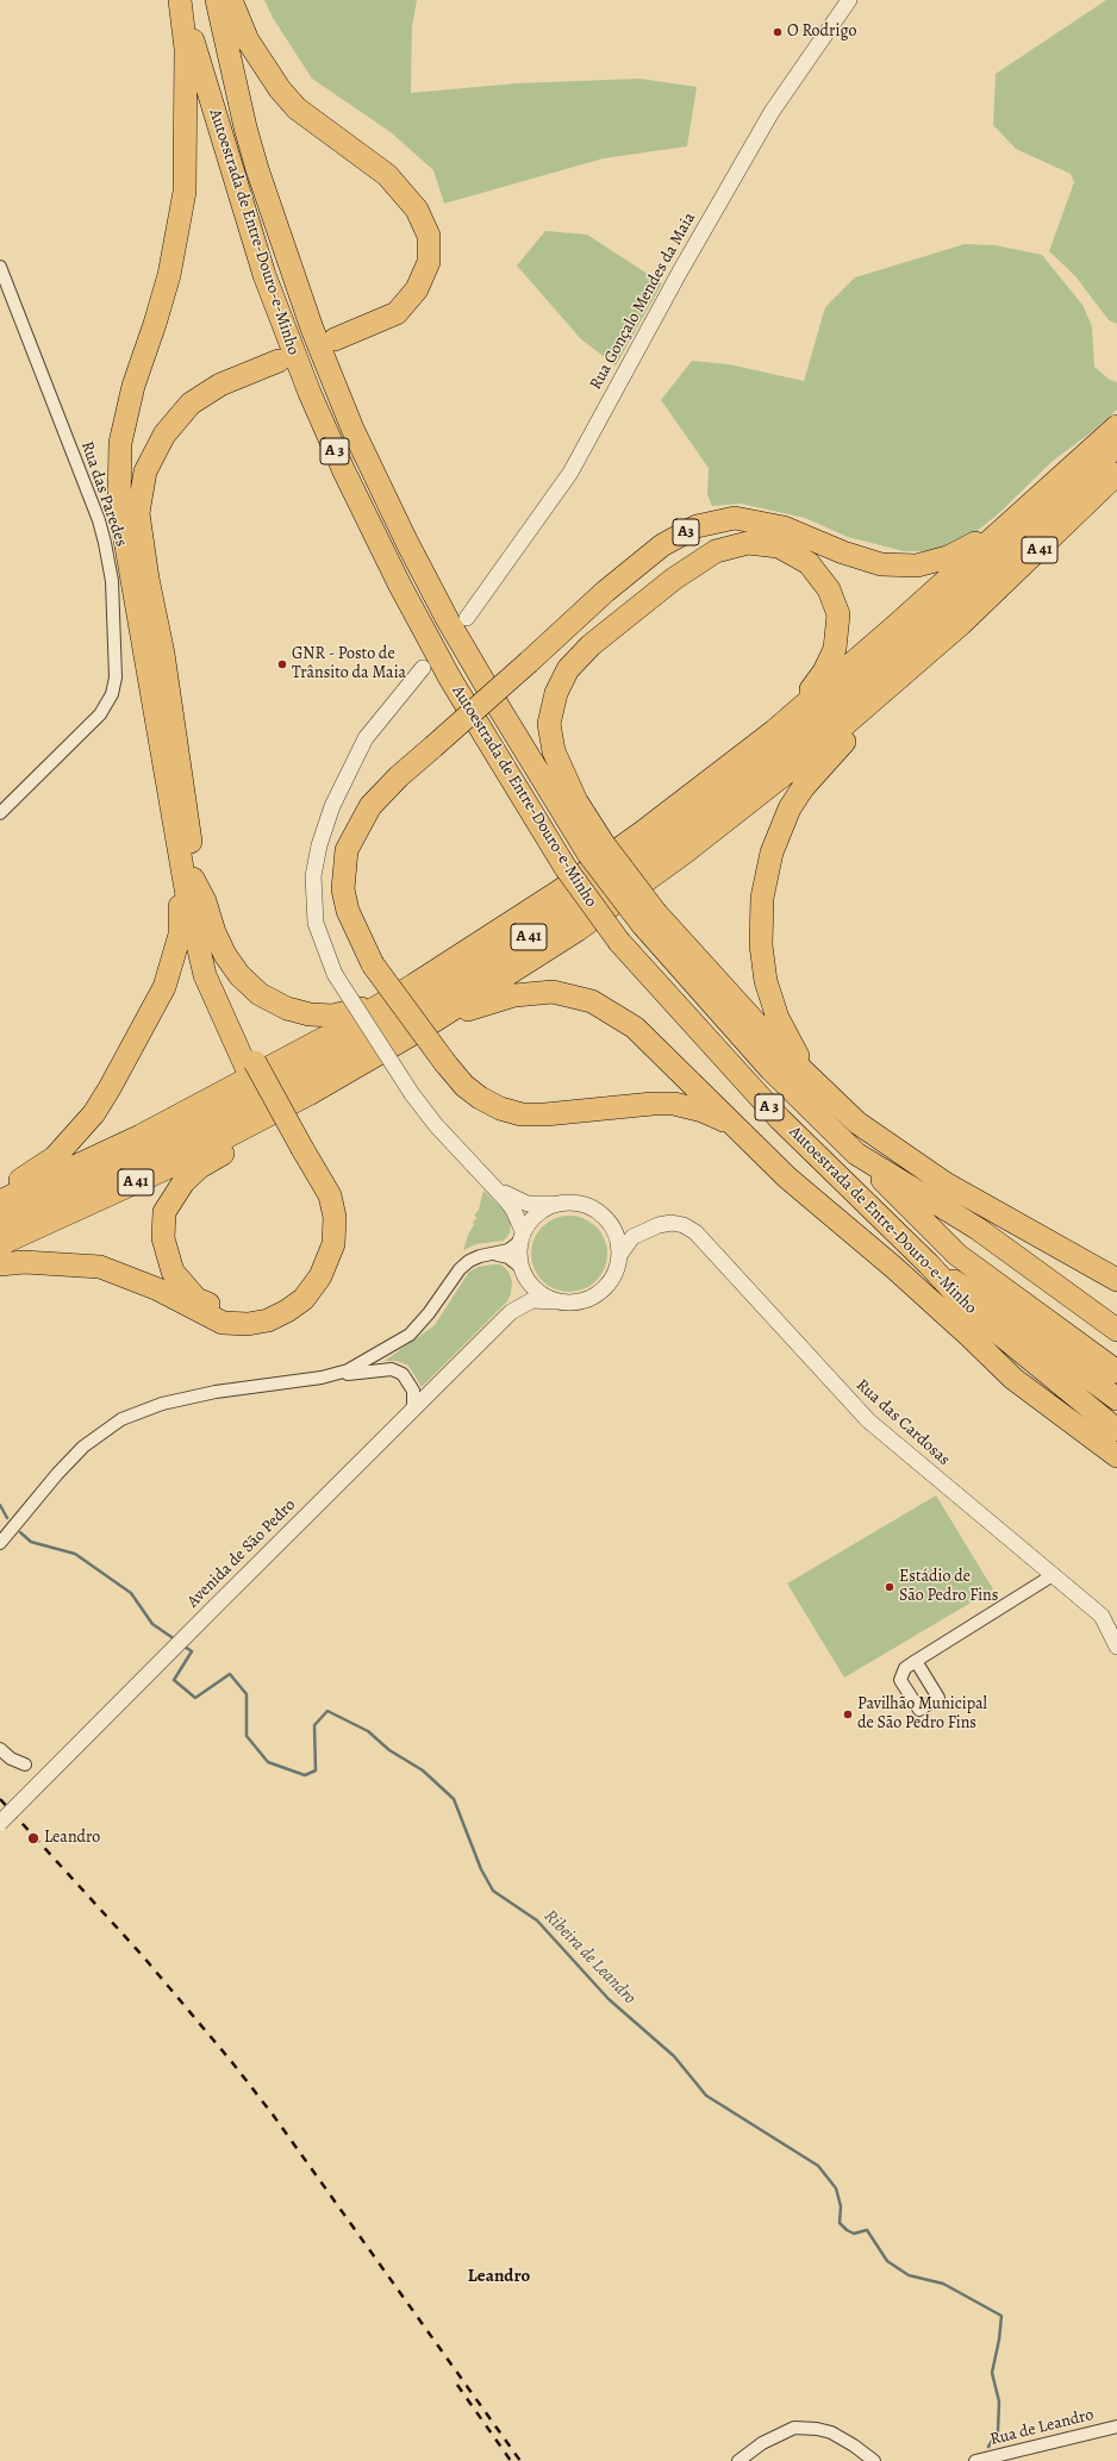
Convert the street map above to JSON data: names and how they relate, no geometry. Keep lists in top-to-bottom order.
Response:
{
  "streets": {
    "highway": [
      "Autoestrada de Entre-Douro-e-Minho",
      "A 3",
      "A3",
      "A 41"
    ],
    "street": [
      "Rua Gonçalo Mendes da Maia",
      "Rua das Paredes",
      "Rua das Cardosas",
      "Avenida de São Pedro",
      "Rua de Leandro"
    ]
  },
  "crossings": [
    ["Autoestrada de Entre-Douro-e-Minho", "A 3"],
    ["Rua das Cardosas", "Avenida de São Pedro"]
  ],
  "districts": ["Leandro"],
  "water": ["Ribeira de Leandro"],
  "places": [
    "O Rodrigo",
    "GNR - Posto de Trânsito da Maia",
    "Estádio de São Pedro Fins",
    "Pavilhão Municipal de São Pedro Fins",
    "Leandro"
  ]
}
